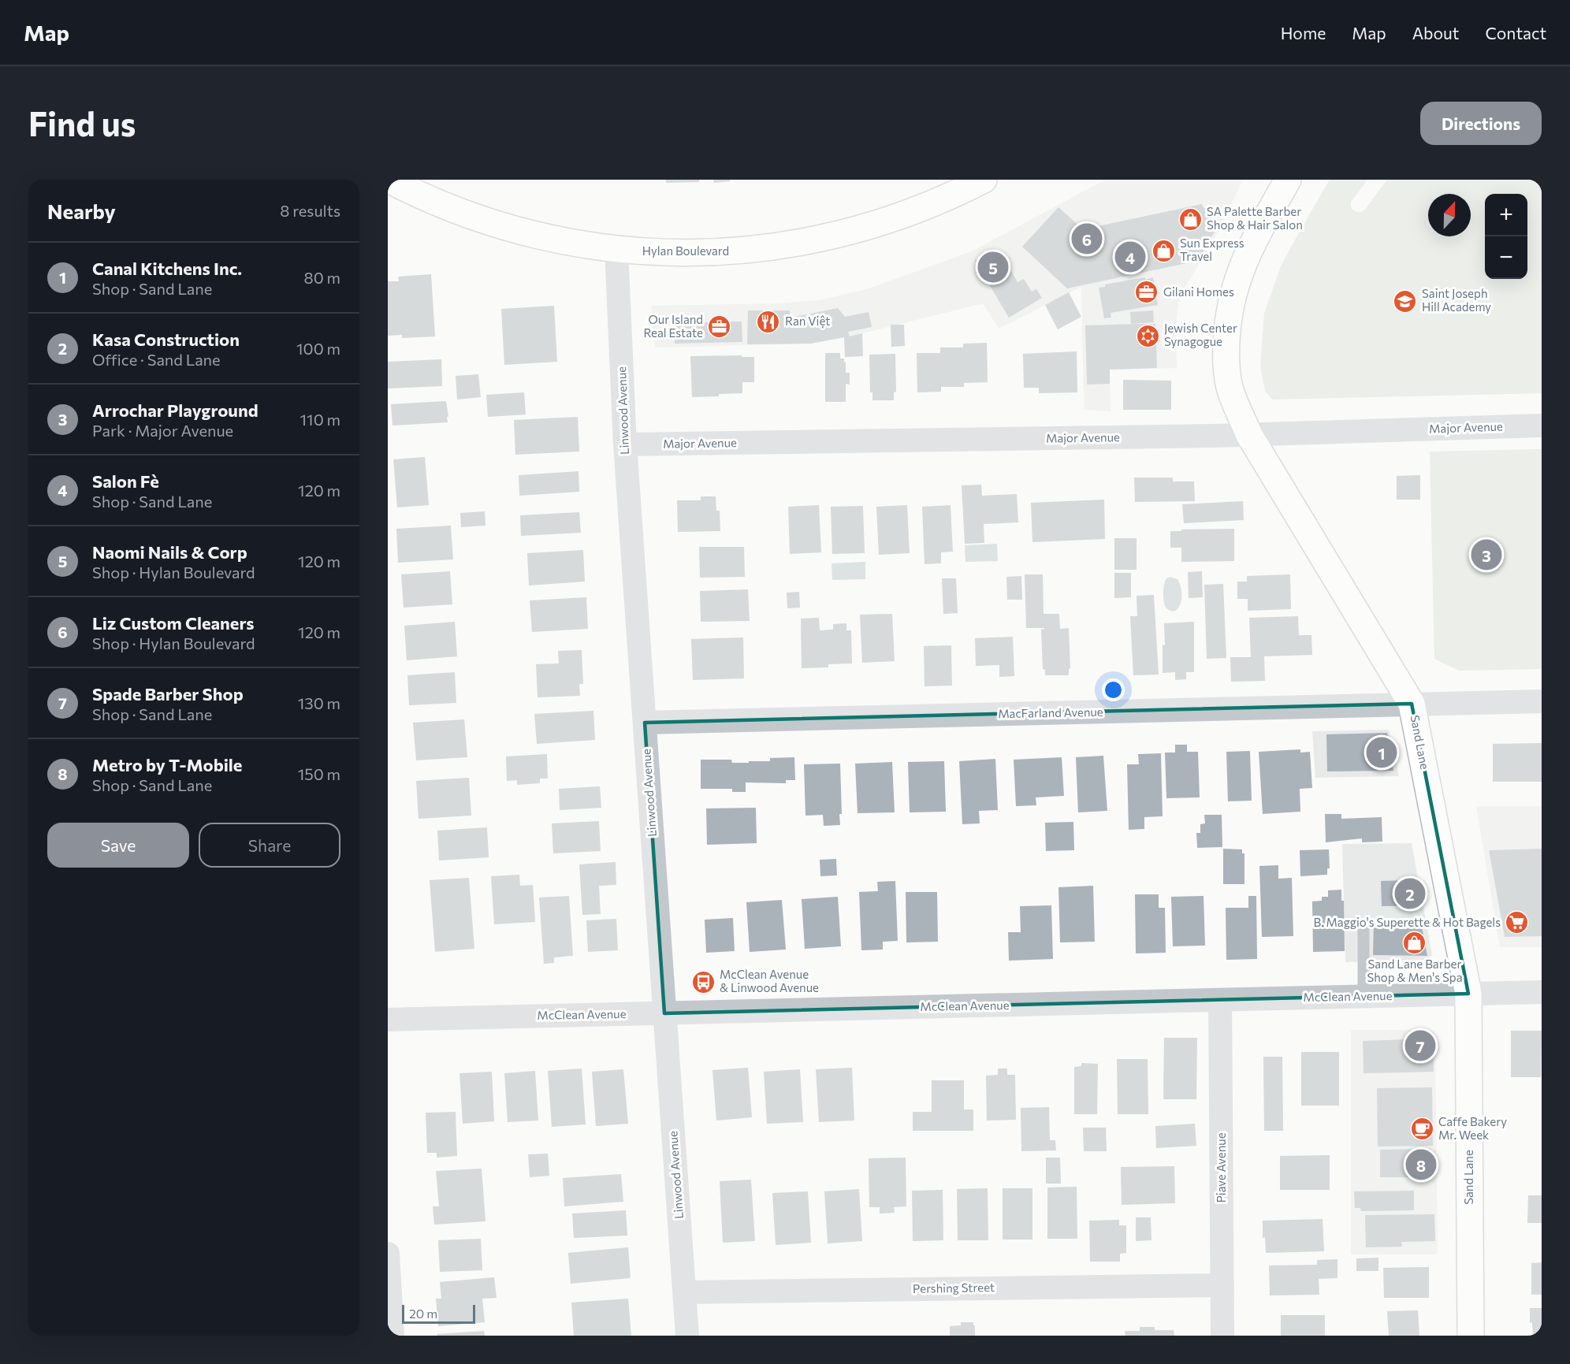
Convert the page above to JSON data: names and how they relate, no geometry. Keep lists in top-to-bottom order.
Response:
{
  "streets": {
    "street": [
      "Hylan Boulevard",
      "Linwood Avenue",
      "Major Avenue",
      "MacFarland Avenue",
      "Sand Lane",
      "McClean Avenue",
      "Piave Avenue",
      "Pershing Street"
    ]
  },
  "crossings": [
    ["Hylan Boulevard", "Linwood Avenue"],
    ["Linwood Avenue", "Major Avenue"],
    ["Linwood Avenue", "MacFarland Avenue"],
    ["Linwood Avenue", "McClean Avenue"],
    ["Linwood Avenue", "Pershing Street"],
    ["Major Avenue", "Sand Lane"],
    ["MacFarland Avenue", "Sand Lane"],
    ["Sand Lane", "McClean Avenue"],
    ["McClean Avenue", "Piave Avenue"],
    ["Piave Avenue", "Pershing Street"]
  ],
  "places": {
    "shop": ["SA Palette Barber Shop & Hair Salon", "Sun Express Travel", "Sand Lane Barber Shop & Men's Spa"],
    "office": ["Gilani Homes", "Our Island Real Estate"],
    "school or university": ["Saint Joseph Hill Academy"],
    "restaurant": ["Ran Việt"],
    "synagogue": ["Jewish Center Synagogue"],
    "supermarket": ["B. Maggio's Superette & Hot Bagels"],
    "bus stop": ["McClean Avenue & Linwood Avenue"],
    "cafe": ["Caffe Bakery Mr. Week"]
  },
  "scale_bar": "20 m",
  "north": "top",
  "page": {
    "header": "Map",
    "nav": [
      "Home",
      "Map",
      "About",
      "Contact"
    ],
    "buttons": [
      "Directions",
      ["Save", "Share"]
    ],
    "title": "Find us",
    "heading": ["Nearby", "8 results"],
    "map_buttons": ["+", "−"],
    "pins": [
      "6",
      "4",
      "5",
      "3",
      "1",
      "2",
      "7",
      "8"
    ],
    "list": [
      {
        "mark": "1",
        "name": "Canal Kitchens Inc.",
        "note": "Shop · Sand Lane",
        "value": "80 m"
      },
      {
        "mark": "2",
        "name": "Kasa Construction",
        "note": "Office · Sand Lane",
        "value": "100 m"
      },
      {
        "mark": "3",
        "name": "Arrochar Playground",
        "note": "Park · Major Avenue",
        "value": "110 m"
      },
      {
        "mark": "4",
        "name": "Salon Fè",
        "note": "Shop · Sand Lane",
        "value": "120 m"
      },
      {
        "mark": "5",
        "name": "Naomi Nails & Corp",
        "note": "Shop · Hylan Boulevard",
        "value": "120 m"
      },
      {
        "mark": "6",
        "name": "Liz Custom Cleaners",
        "note": "Shop · Hylan Boulevard",
        "value": "120 m"
      },
      {
        "mark": "7",
        "name": "Spade Barber Shop",
        "note": "Shop · Sand Lane",
        "value": "130 m"
      },
      {
        "mark": "8",
        "name": "Metro by T-Mobile",
        "note": "Shop · Sand Lane",
        "value": "150 m"
      }
    ],
    "scale": "20 m"
  }
}
